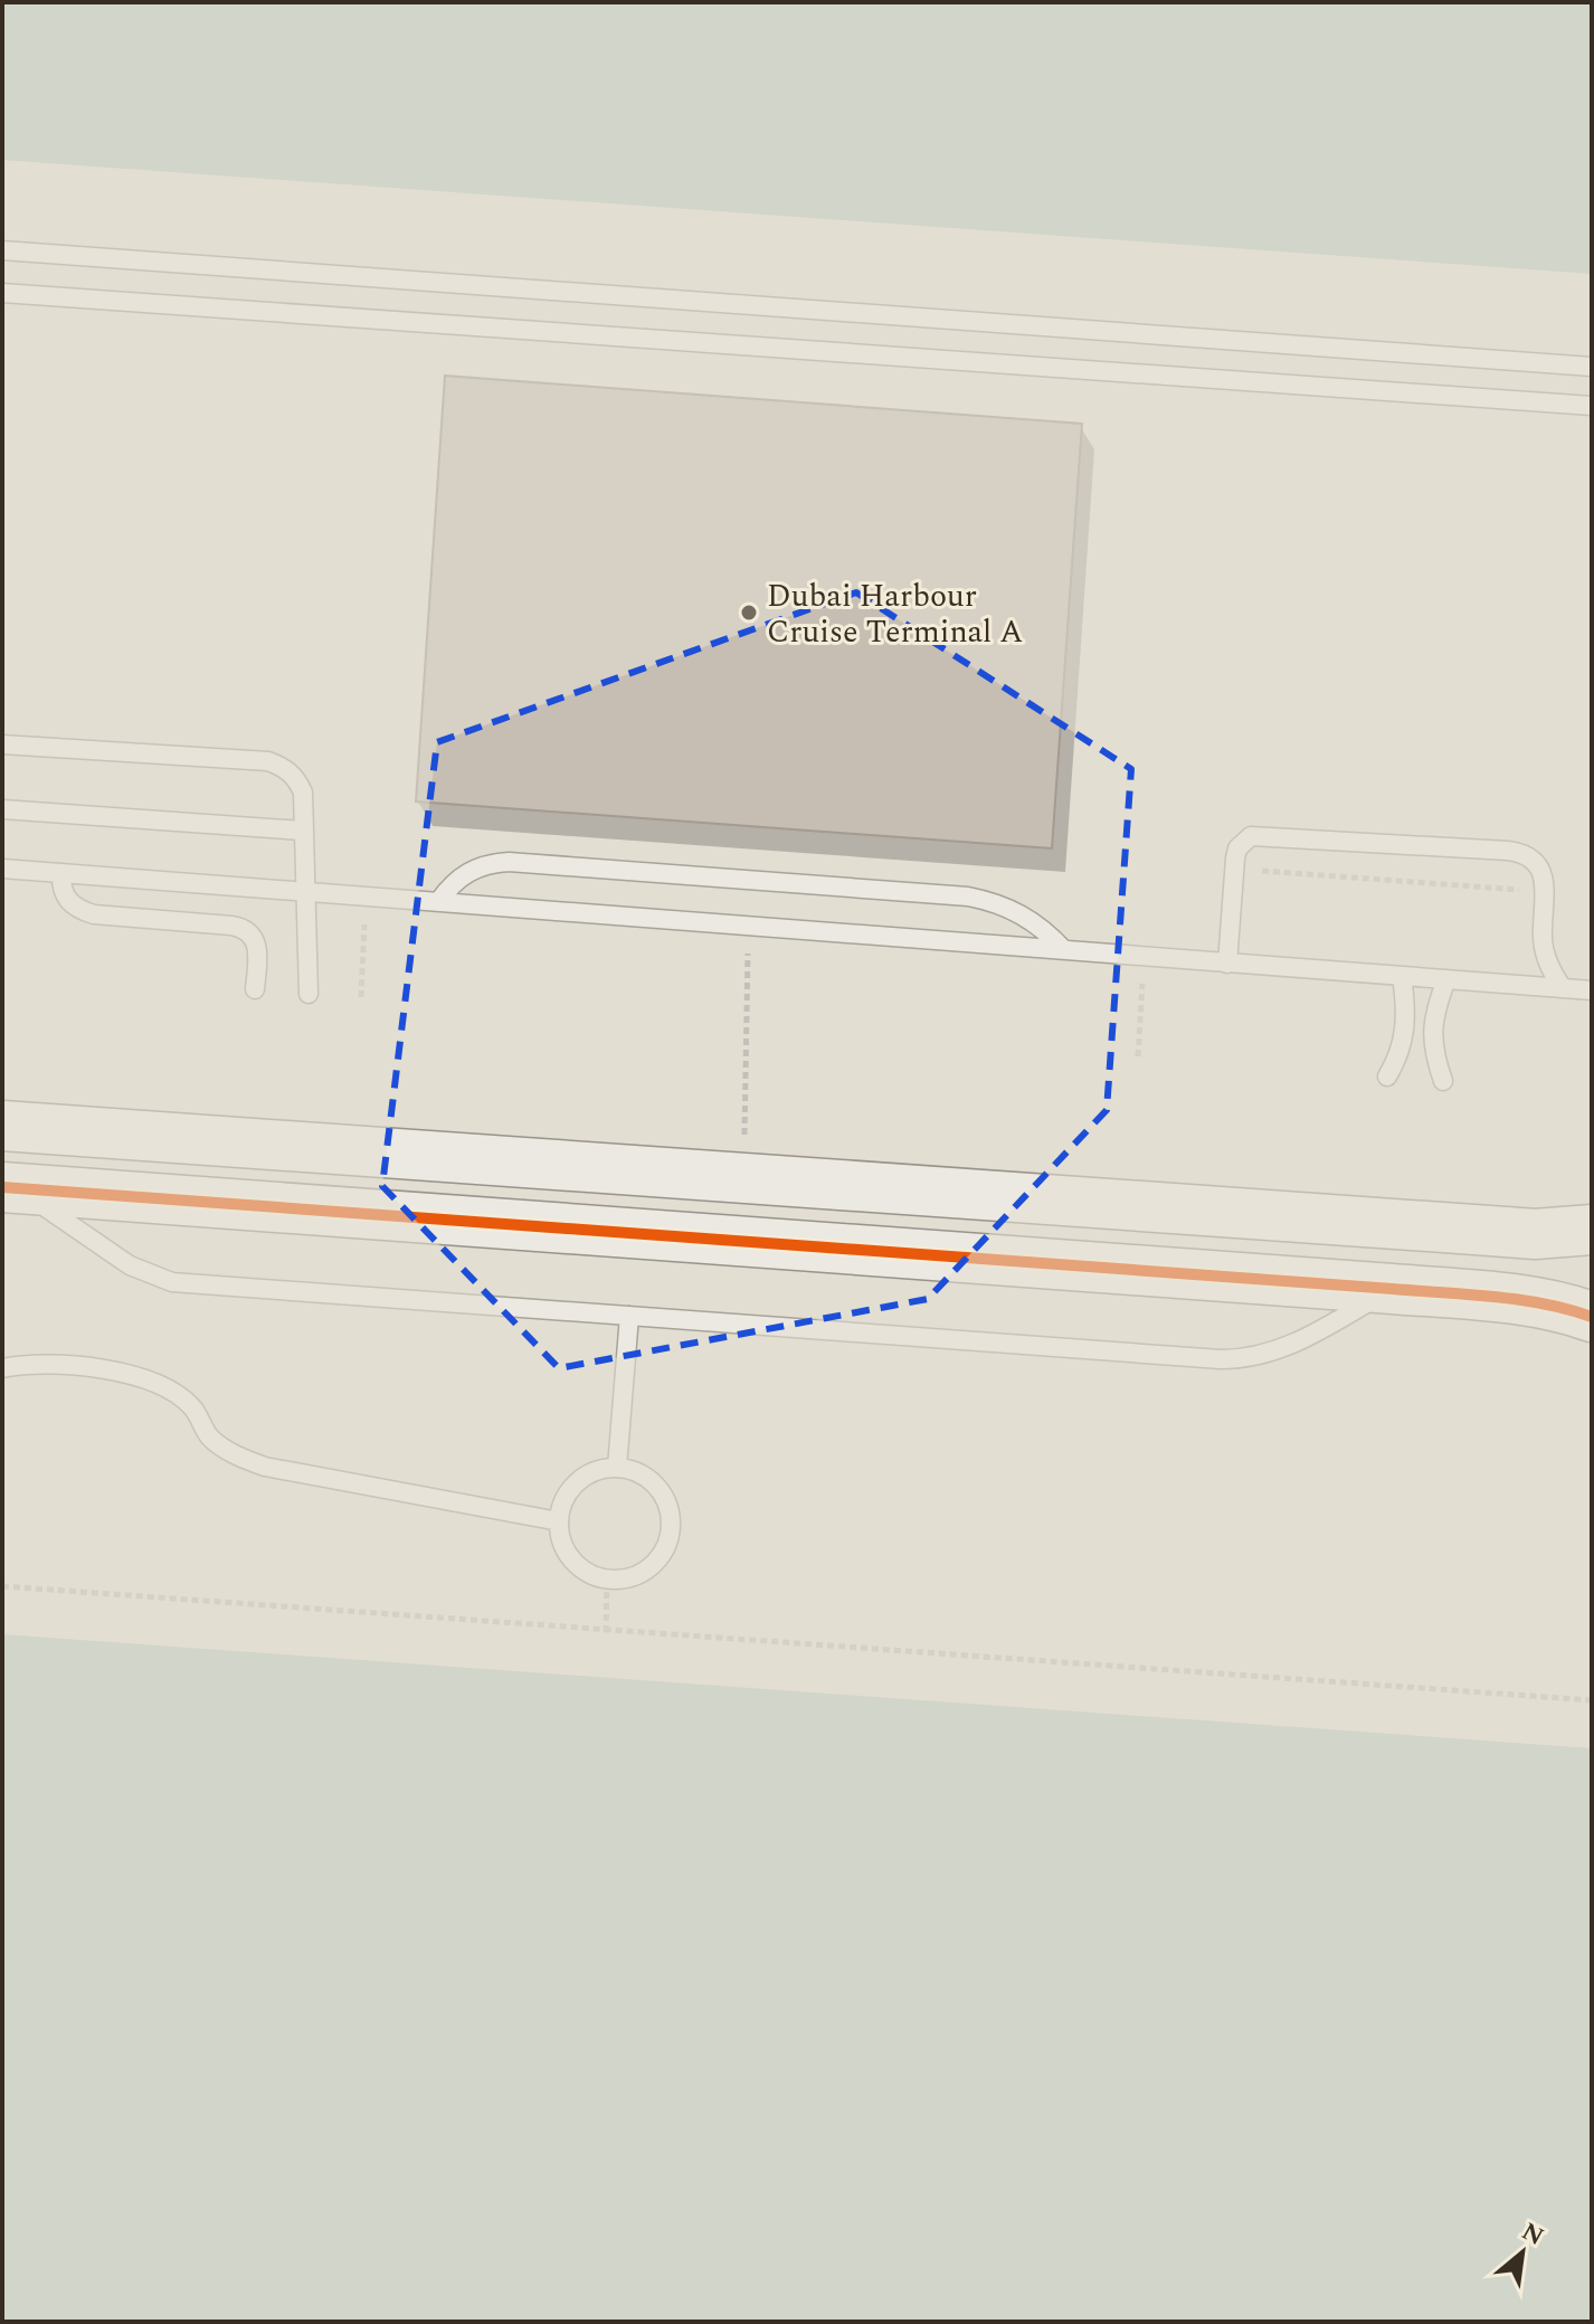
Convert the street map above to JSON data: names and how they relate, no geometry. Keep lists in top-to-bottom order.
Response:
{
  "places": ["Dubai Harbour Cruise Terminal A"],
  "north": "top right"
}
